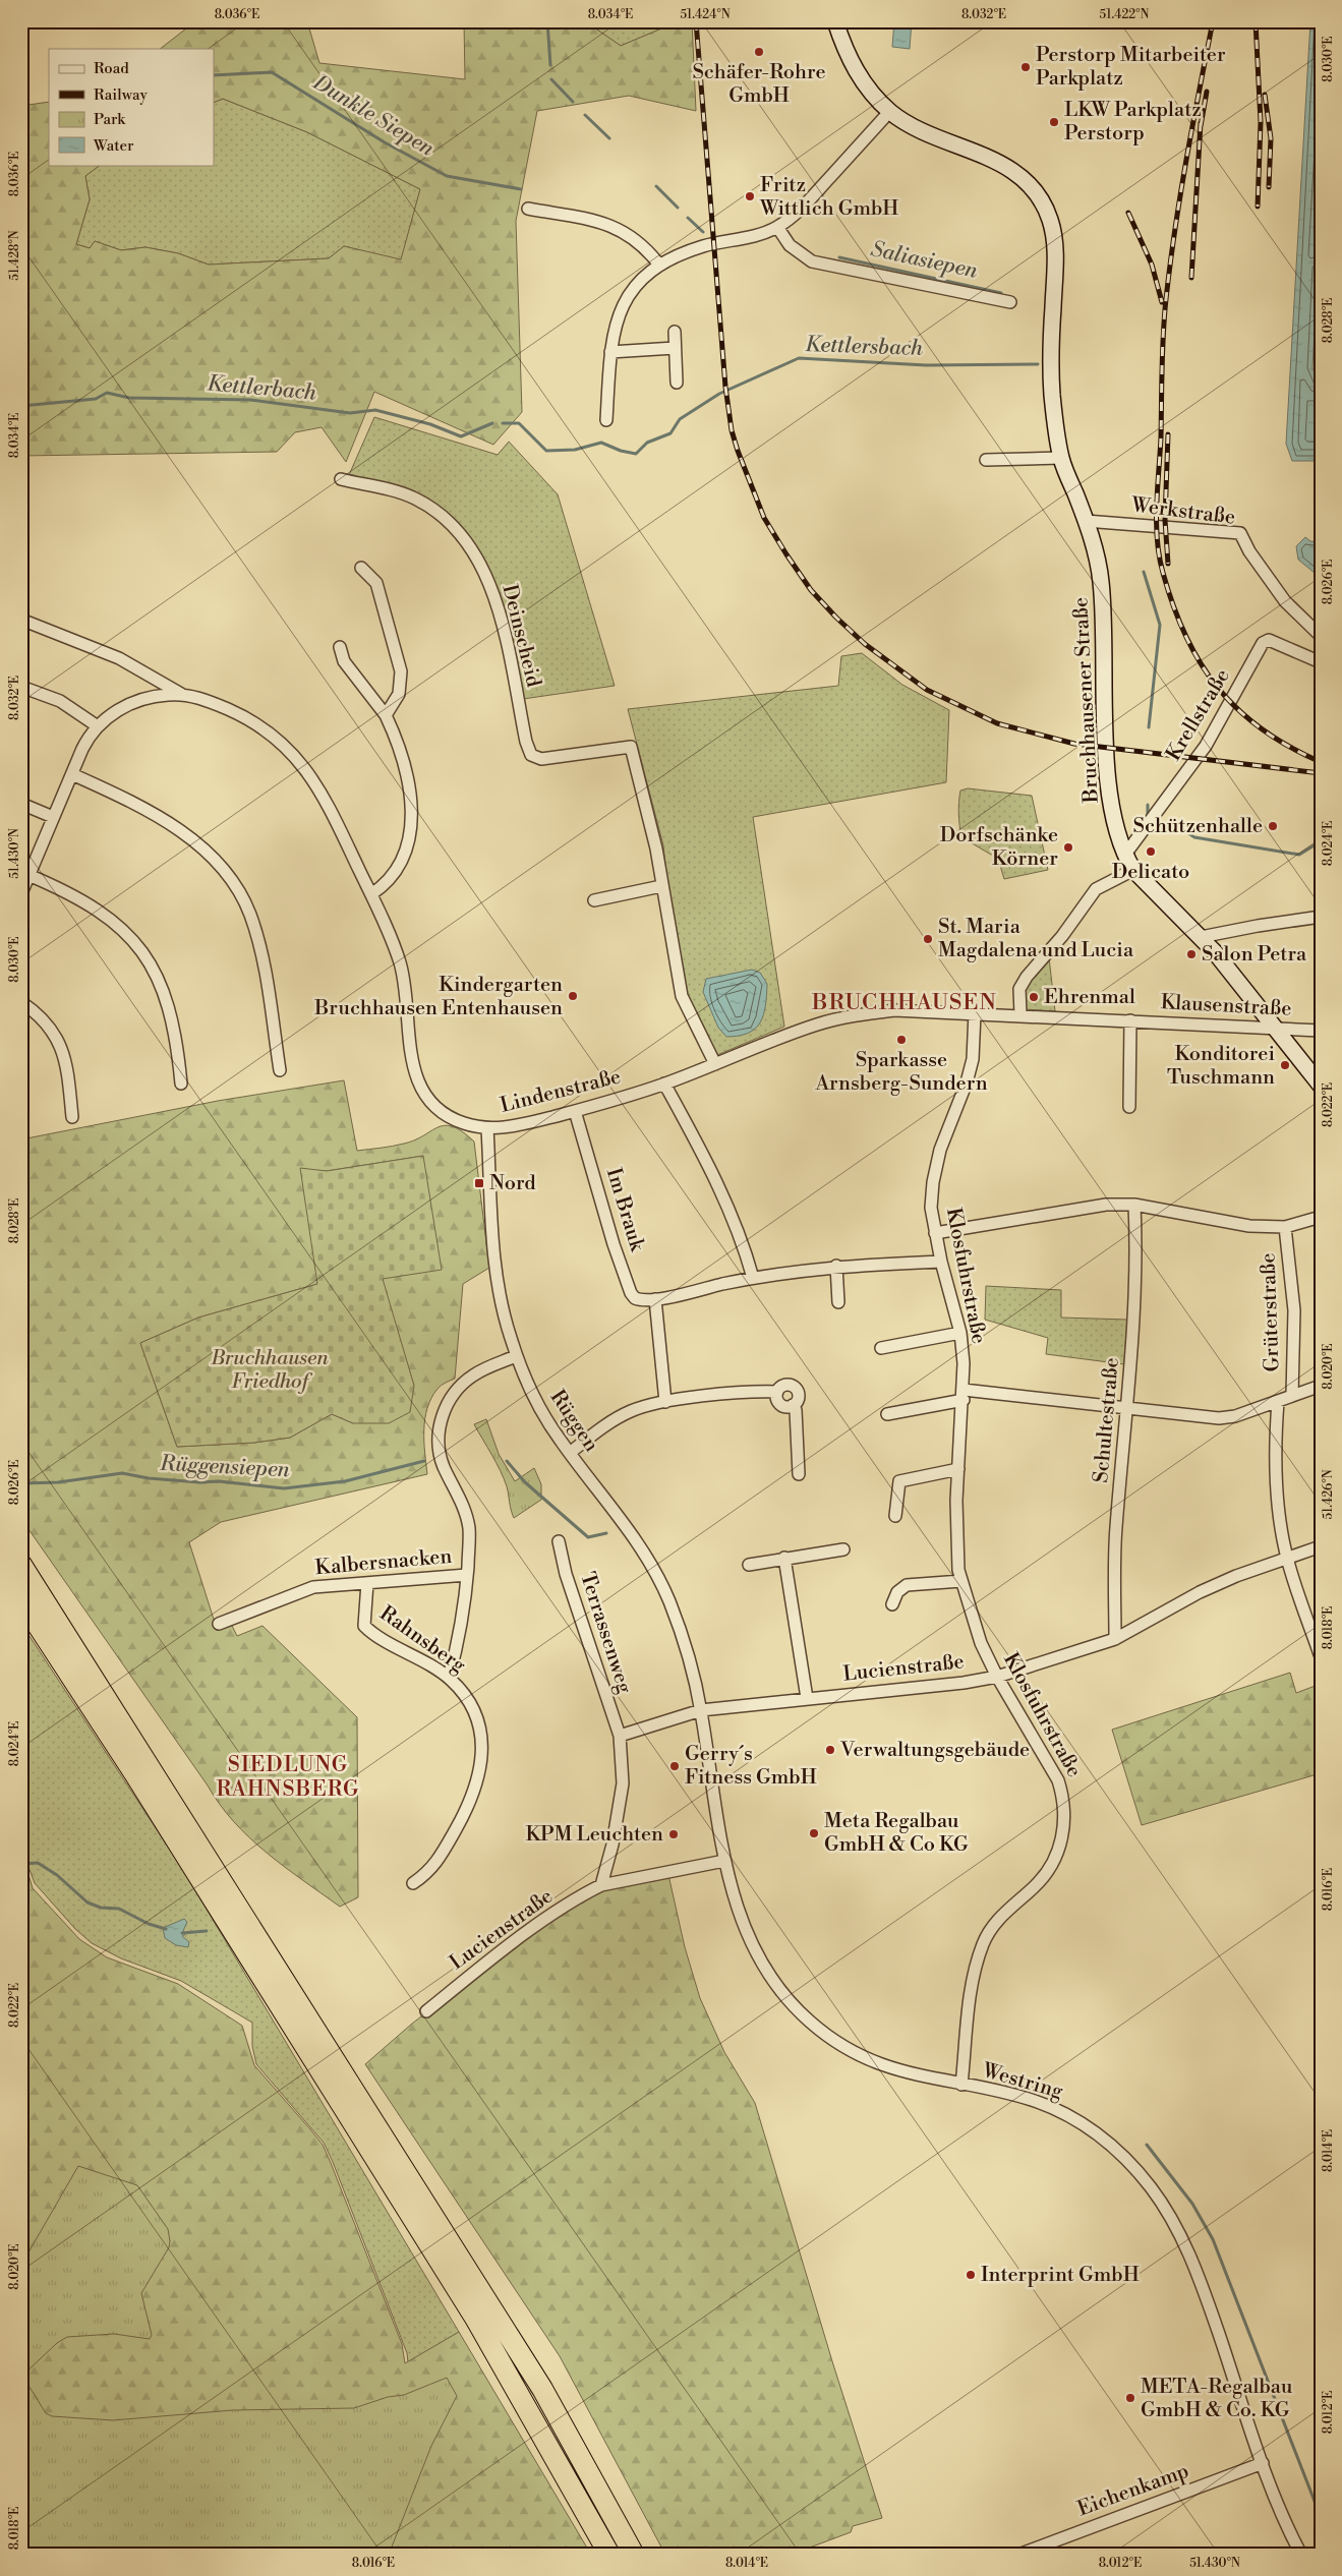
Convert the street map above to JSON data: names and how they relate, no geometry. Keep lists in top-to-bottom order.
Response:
{
  "streets": {
    "street": [
      "Werkstraße",
      "Deinscheid",
      "Bruchhausener Straße",
      "Krellstraße",
      "Klausenstraße",
      "Lindenstraße",
      "Im Brauk",
      "Klosfuhrstraße",
      "Grüterstraße",
      "Schultestraße",
      "Rüggen",
      "Kalbersnacken",
      "Terrassenweg",
      "Rahnsberg",
      "Lucienstraße",
      "Westring",
      "Eichenkamp"
    ]
  },
  "crossings": [
    ["Werkstraße", "Bruchhausener Straße"],
    ["Bruchhausener Straße", "Krellstraße"],
    ["Bruchhausener Straße", "Klausenstraße"],
    ["Klausenstraße", "Lindenstraße"],
    ["Klausenstraße", "Klosfuhrstraße"],
    ["Lindenstraße", "Im Brauk"],
    ["Lindenstraße", "Klosfuhrstraße"],
    ["Lindenstraße", "Rüggen"],
    ["Im Brauk", "Klosfuhrstraße"],
    ["Klosfuhrstraße", "Lucienstraße"],
    ["Klosfuhrstraße", "Westring"],
    ["Grüterstraße", "Lucienstraße"],
    ["Schultestraße", "Lucienstraße"],
    ["Rüggen", "Kalbersnacken"],
    ["Rüggen", "Lucienstraße"],
    ["Rüggen", "Westring"],
    ["Kalbersnacken", "Rahnsberg"],
    ["Terrassenweg", "Lucienstraße"],
    ["Lucienstraße", "Westring"],
    ["Westring", "Eichenkamp"]
  ],
  "districts": ["BRUCHHAUSEN", "SIEDLUNG RAHNSBERG"],
  "water": [
    "Dunkle Siepen",
    "Saliasiepen",
    "Kettlersbach",
    "Kettlerbach",
    "Rüggensiepen"
  ],
  "parks": ["Bruchhausen Friedhof"],
  "places": {
    "other": [
      "Schäfer-Rohre GmbH",
      "Perstorp Mitarbeiter Parkplatz",
      "LKW Parkplatz Perstorp",
      "Fritz Wittlich GmbH",
      "Schützenhalle",
      "Dorfschänke Körner",
      "Delicato",
      "St. Maria Magdalena und Lucia",
      "Salon Petra",
      "Kindergarten Bruchhausen Entenhausen",
      "Ehrenmal",
      "Sparkasse Arnsberg-Sundern",
      "Konditorei Tuschmann",
      "Verwaltungsgebäude",
      "Gerry´s Fitness GmbH",
      "Meta Regalbau GmbH & Co KG",
      "KPM Leuchten",
      "Interprint GmbH",
      "META-Regalbau GmbH & Co. KG"
    ],
    "transit": ["Nord"]
  },
  "legend": [
    "Road",
    "Railway",
    "Park",
    "Water"
  ],
  "coordinates": [
    "8.036°E",
    "8.034°E",
    "51.424°N",
    "8.032°E",
    "51.422°N",
    "8.030°E",
    "51.428°N",
    "8.028°E",
    "8.026°E",
    "8.024°E",
    "51.430°N",
    "8.022°E",
    "8.020°E",
    "51.426°N",
    "8.018°E",
    "8.016°E",
    "8.014°E",
    "8.012°E"
  ]
}
